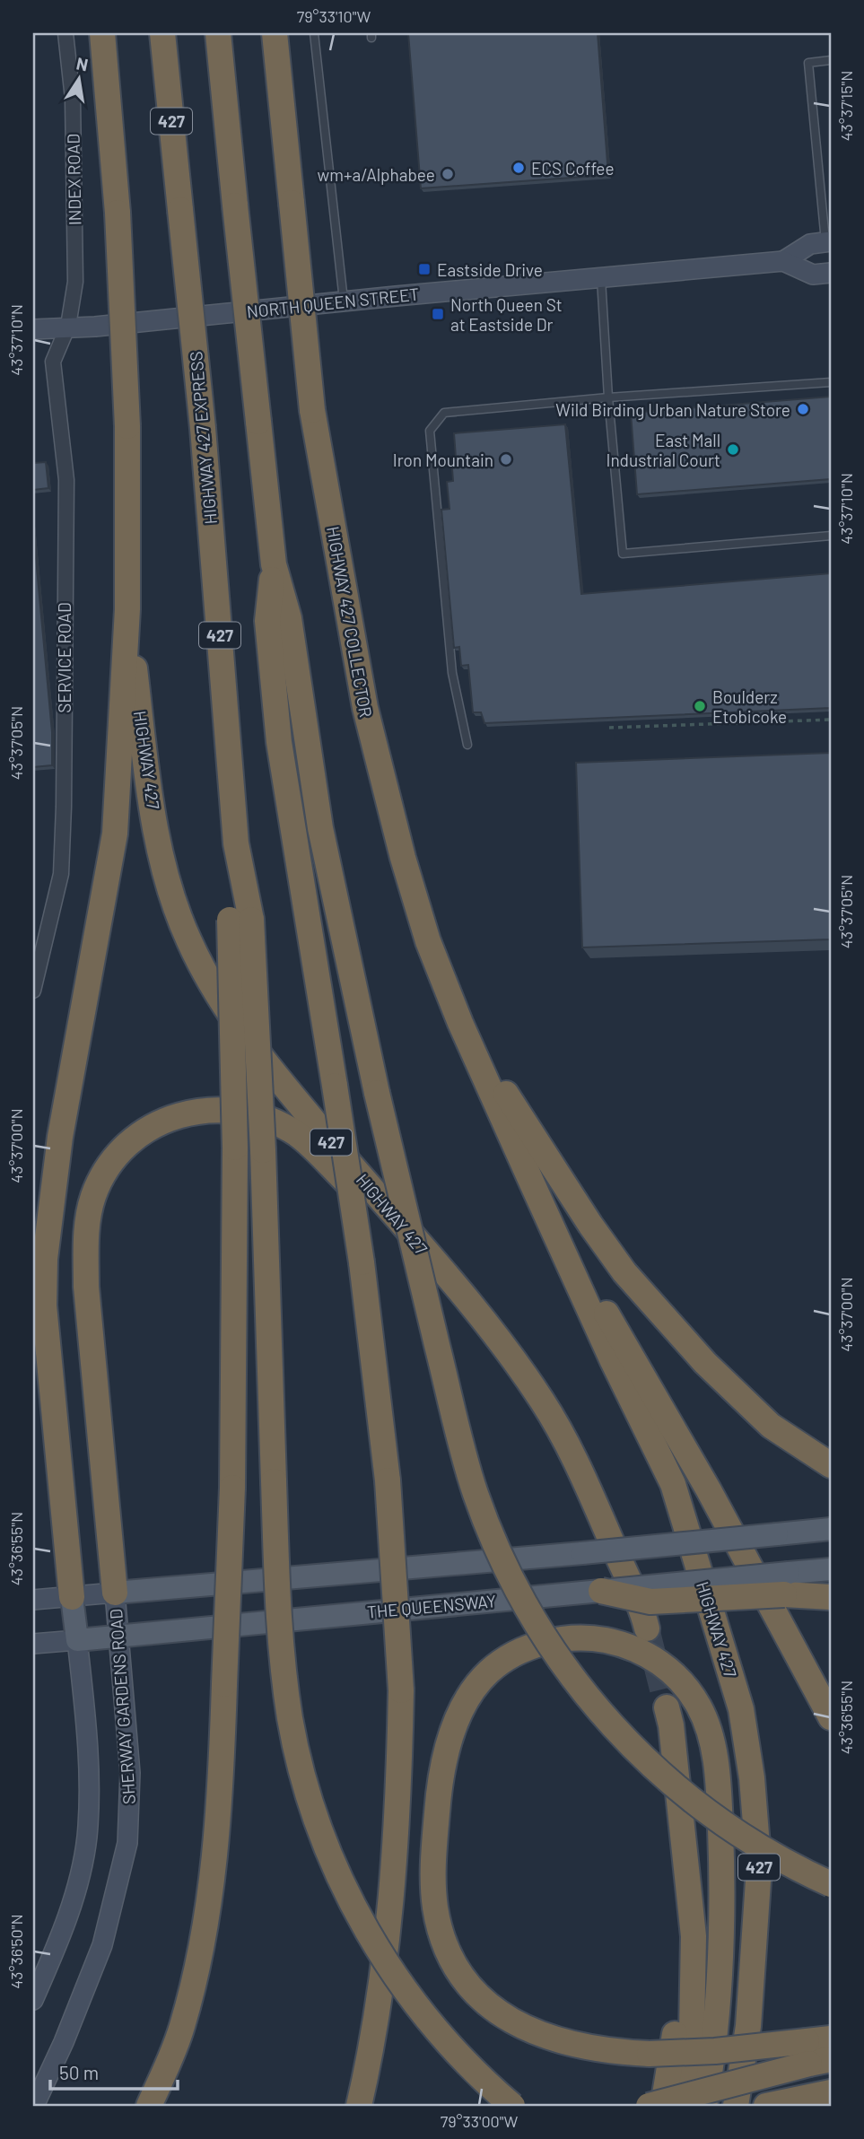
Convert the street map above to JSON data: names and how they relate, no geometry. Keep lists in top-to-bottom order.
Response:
{
  "streets": {
    "highway": [
      "427",
      "HIGHWAY 427 EXPRESS",
      "HIGHWAY 427 COLLECTOR",
      "HIGHWAY 427"
    ],
    "main road": ["NORTH QUEEN STREET", "THE QUEENSWAY", "SHERWAY GARDENS ROAD"],
    "street": ["INDEX ROAD", "SERVICE ROAD"]
  },
  "crossings": [
    ["427", "HIGHWAY 427"],
    ["INDEX ROAD", "NORTH QUEEN STREET"],
    ["INDEX ROAD", "SERVICE ROAD"],
    ["NORTH QUEEN STREET", "SERVICE ROAD"],
    ["HIGHWAY 427 COLLECTOR", "HIGHWAY 427"],
    ["THE QUEENSWAY", "SHERWAY GARDENS ROAD"]
  ],
  "places": {
    "other": [
      "ECS Coffee",
      "wm+a/Alphabee",
      "Wild Birding Urban Nature Store",
      "East Mall Industrial Court",
      "Iron Mountain",
      "Boulderz Etobicoke"
    ],
    "transit": ["Eastside Drive", "North Queen St at Eastside Dr"]
  },
  "scale_bar": "50 m",
  "north": "top",
  "coordinates": [
    "79°33'10\"W",
    "43°37'15\"N",
    "43°37'10\"N",
    "43°37'05\"N",
    "43°37'00\"N",
    "43°36'55\"N",
    "43°36'50\"N",
    "79°33'00\"W"
  ]
}
